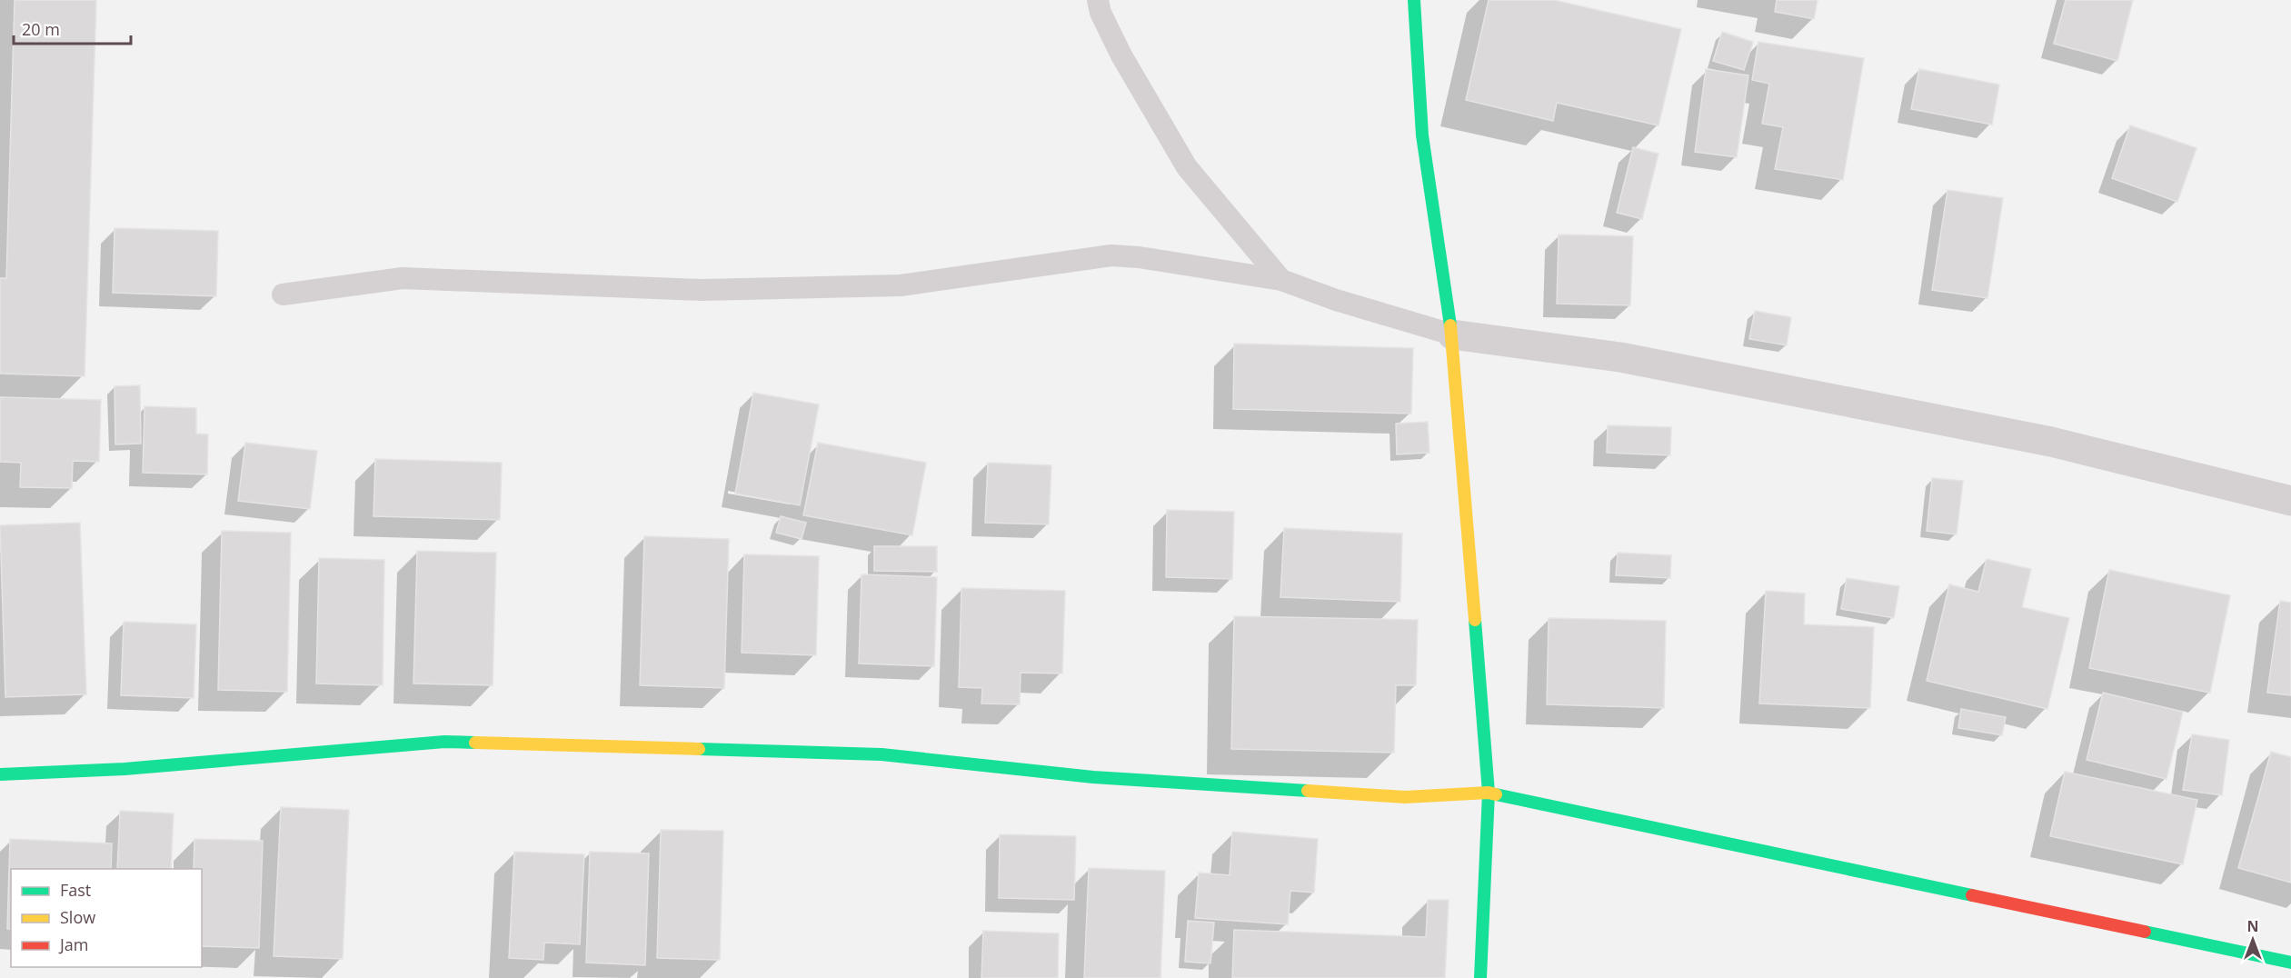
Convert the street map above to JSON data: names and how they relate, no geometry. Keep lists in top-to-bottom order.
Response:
{
  "legend": ["Fast", "Slow", "Jam"],
  "scale_bar": "20 m",
  "north": "top"
}
